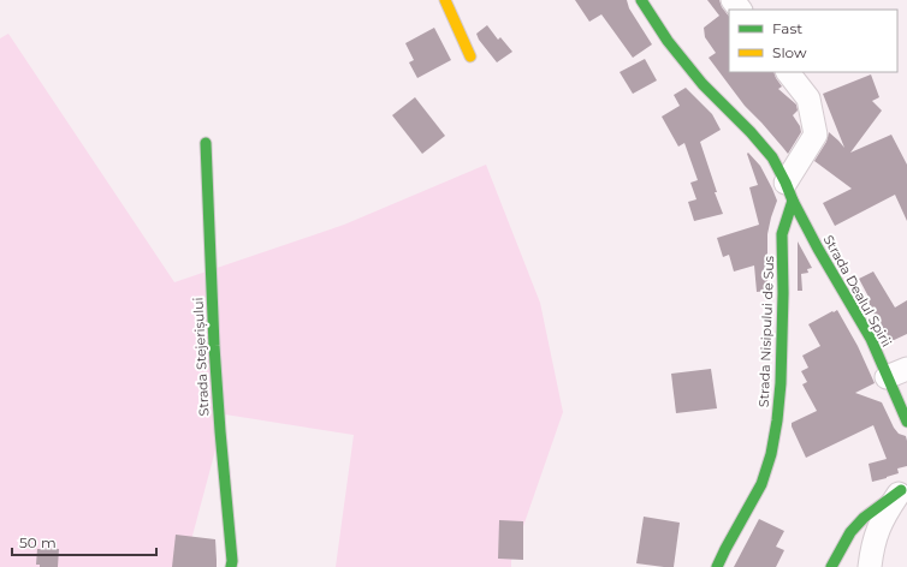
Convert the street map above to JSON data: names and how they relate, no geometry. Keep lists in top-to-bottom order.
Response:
{
  "streets": {
    "street": ["Strada Dealul Spirii", "Strada Nisipului de Sus", "Strada Stejerișului"]
  },
  "crossings": [
    ["Strada Dealul Spirii", "Strada Nisipului de Sus"]
  ],
  "legend": ["Fast", "Slow"],
  "scale_bar": "50 m"
}
